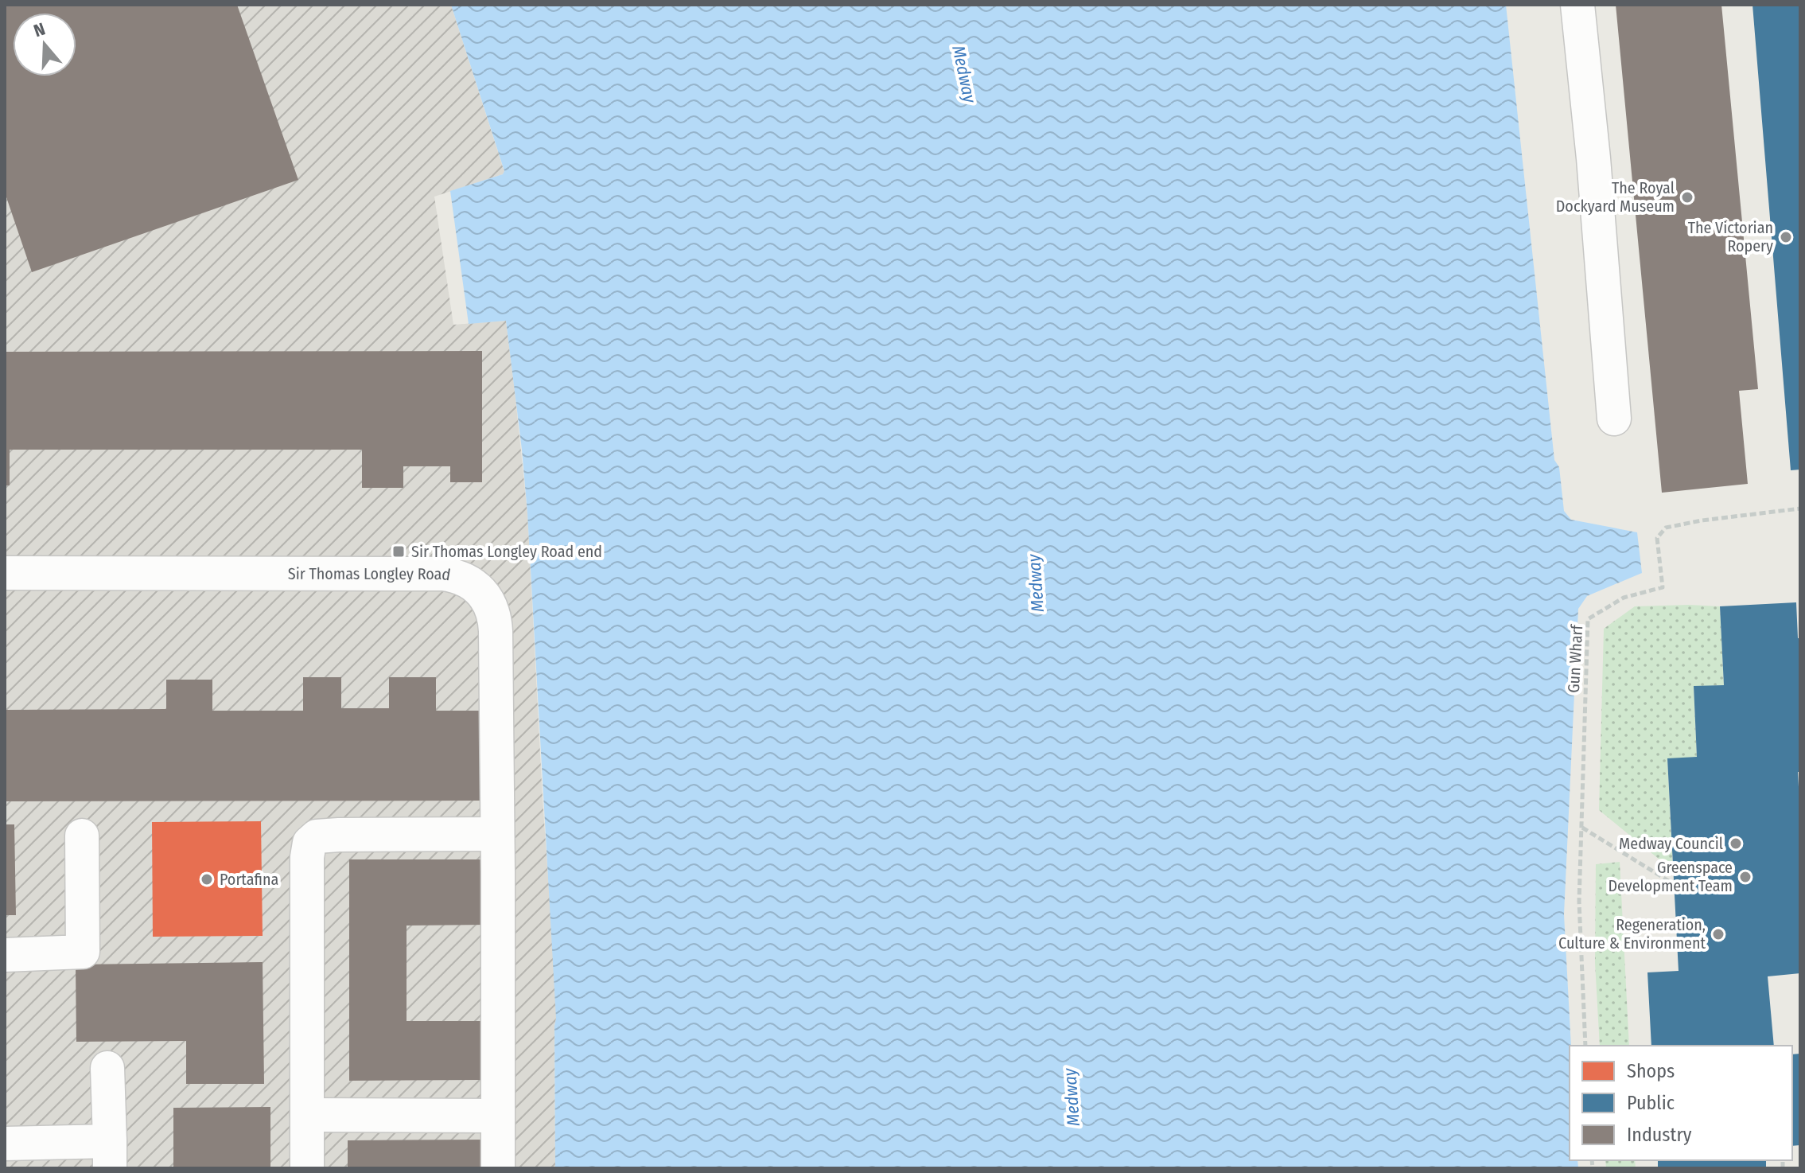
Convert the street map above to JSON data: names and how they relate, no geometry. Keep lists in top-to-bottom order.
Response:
{
  "streets": {
    "street": ["Sir Thomas Longley Road"],
    "path": ["Gun Wharf"]
  },
  "water": ["Medway"],
  "places": {
    "other": [
      "The Royal Dockyard Museum",
      "The Victorian Ropery",
      "Medway Council",
      "Greenspace Development Team",
      "Portafina",
      "Regeneration, Culture & Environment"
    ],
    "transit": ["Sir Thomas Longley Road end"]
  },
  "legend": ["Shops", "Public", "Industry"],
  "north": "top"
}
